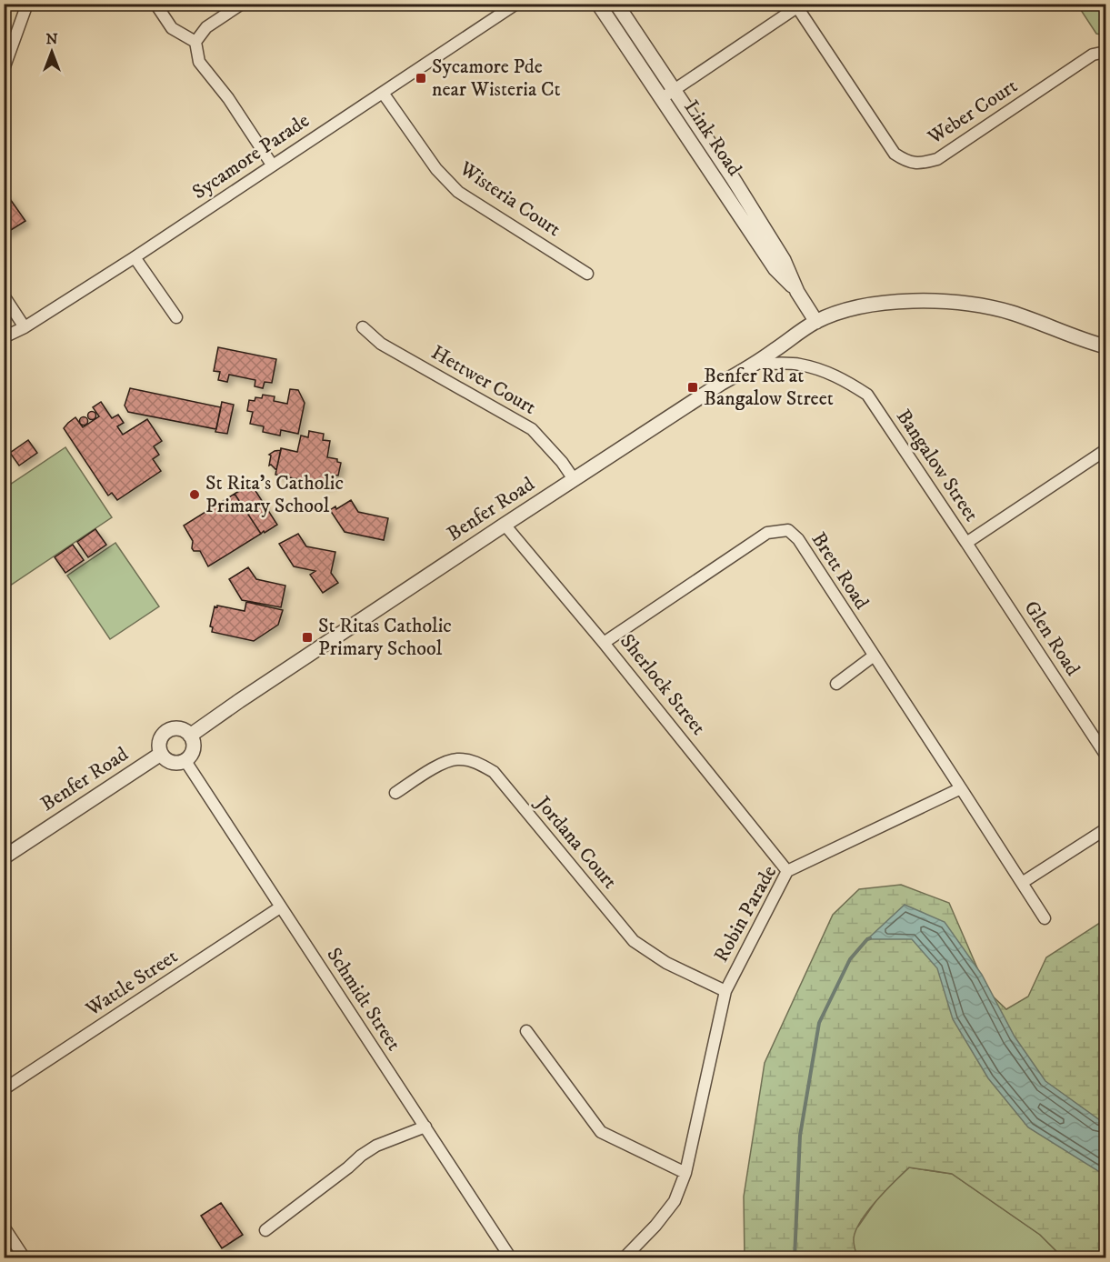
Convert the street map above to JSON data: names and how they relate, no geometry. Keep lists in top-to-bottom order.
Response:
{
  "streets": {
    "street": [
      "Weber Court",
      "Link Road",
      "Sycamore Parade",
      "Wisteria Court",
      "Hettwer Court",
      "Bangalow Street",
      "Benfer Road",
      "Brett Road",
      "Glen Road",
      "Sherlock Street",
      "Jordana Court",
      "Robin Parade",
      "Wattle Street",
      "Schmidt Street"
    ]
  },
  "crossings": [
    ["Link Road", "Benfer Road"],
    ["Sycamore Parade", "Wisteria Court"],
    ["Hettwer Court", "Benfer Road"],
    ["Bangalow Street", "Benfer Road"],
    ["Bangalow Street", "Glen Road"],
    ["Benfer Road", "Sherlock Street"],
    ["Benfer Road", "Schmidt Street"],
    ["Brett Road", "Sherlock Street"],
    ["Brett Road", "Robin Parade"],
    ["Sherlock Street", "Robin Parade"],
    ["Jordana Court", "Robin Parade"],
    ["Wattle Street", "Schmidt Street"]
  ],
  "places": {
    "transit": ["Sycamore Pde near Wisteria Ct", "Benfer Rd at Bangalow Street", "St Ritas Catholic Primary School"],
    "other": ["St Rita's Catholic Primary School"]
  },
  "north": "top"
}
